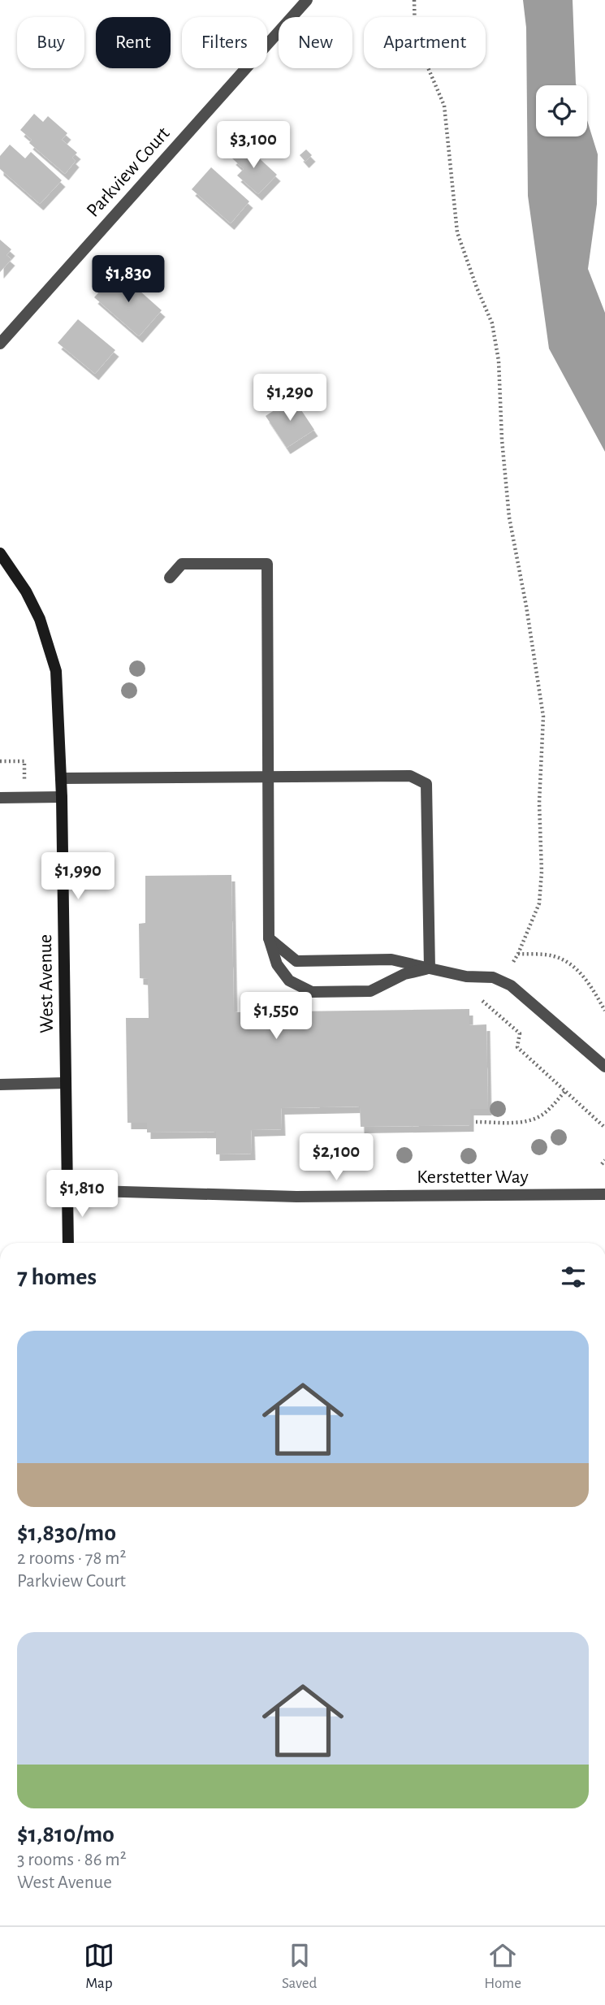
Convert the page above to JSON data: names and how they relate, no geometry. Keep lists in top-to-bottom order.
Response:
{
  "streets": {
    "street": ["Parkview Court", "West Avenue", "Kerstetter Way"]
  },
  "crossings": [
    ["West Avenue", "Kerstetter Way"]
  ],
  "page": {
    "chip": [
      "Buy",
      "Rent",
      "Filters",
      "New",
      "Apartment"
    ],
    "price": [
      "$3,100",
      "$1,830",
      "$1,290",
      "$1,990",
      "$1,550",
      "$2,100",
      "$1,810"
    ],
    "heading": "7 homes",
    "list": [
      {
        "name": "$1,830/mo",
        "note": "2 rooms · 78 m² · Parkview Court"
      },
      {
        "name": "$1,810/mo",
        "note": "3 rooms · 86 m² · West Avenue"
      }
    ],
    "tabs": ["Map", "Saved", "Home"]
  }
}
